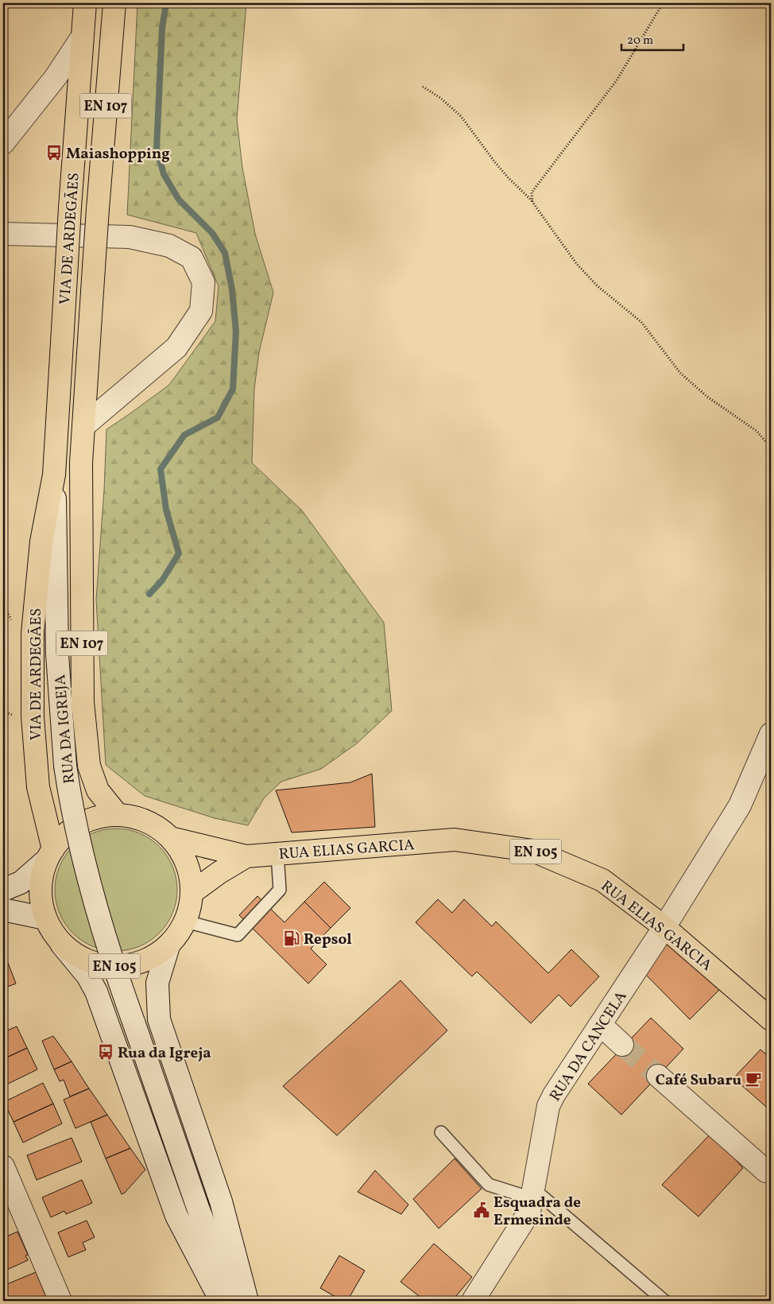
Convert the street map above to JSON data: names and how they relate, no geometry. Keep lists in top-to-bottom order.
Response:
{
  "streets": {
    "main road": [
      "EN 107",
      "VIA DE ARDEGÃES",
      "RUA DA IGREJA",
      "RUA ELIAS GARCIA",
      "EN 105",
      "RUA DA CANCELA"
    ]
  },
  "crossings": [
    ["VIA DE ARDEGÃES", "RUA DA IGREJA"],
    ["VIA DE ARDEGÃES", "EN 105"],
    ["RUA ELIAS GARCIA", "EN 105"],
    ["RUA ELIAS GARCIA", "RUA DA CANCELA"]
  ],
  "places": {
    "bus stop": ["Maiashopping", "Rua da Igreja"],
    "fuel station": ["Repsol"],
    "cafe": ["Café Subaru"],
    "public building": ["Esquadra de Ermesinde"]
  },
  "scale_bar": "20 m"
}
